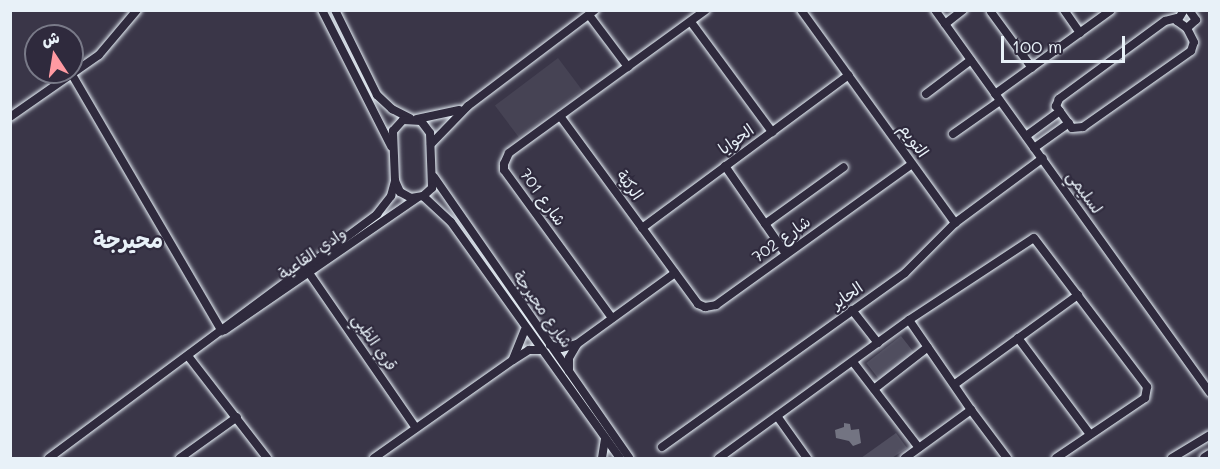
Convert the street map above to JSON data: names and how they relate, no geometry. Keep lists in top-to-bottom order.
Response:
{
  "streets": {
    "street": [
      "الحوايا",
      "التويم",
      "الركيّة",
      "لسليمي",
      "شارع 701",
      "شارع 702",
      "وادي القاعية",
      "الحاير",
      "شارع محيرجة",
      "قري الظبي"
    ]
  },
  "crossings": [
    ["الحوايا", "التويم"],
    ["الحوايا", "الركيّة"],
    ["التويم", "شارع 702"],
    ["التويم", "الحاير"],
    ["الركيّة", "شارع 701"],
    ["الركيّة", "شارع 702"],
    ["لسليمي", "الحاير"],
    ["وادي القاعية", "شارع محيرجة"],
    ["وادي القاعية", "قري الظبي"]
  ],
  "districts": ["محيرجة"],
  "scale_bar": "100 m",
  "north": "top"
}
